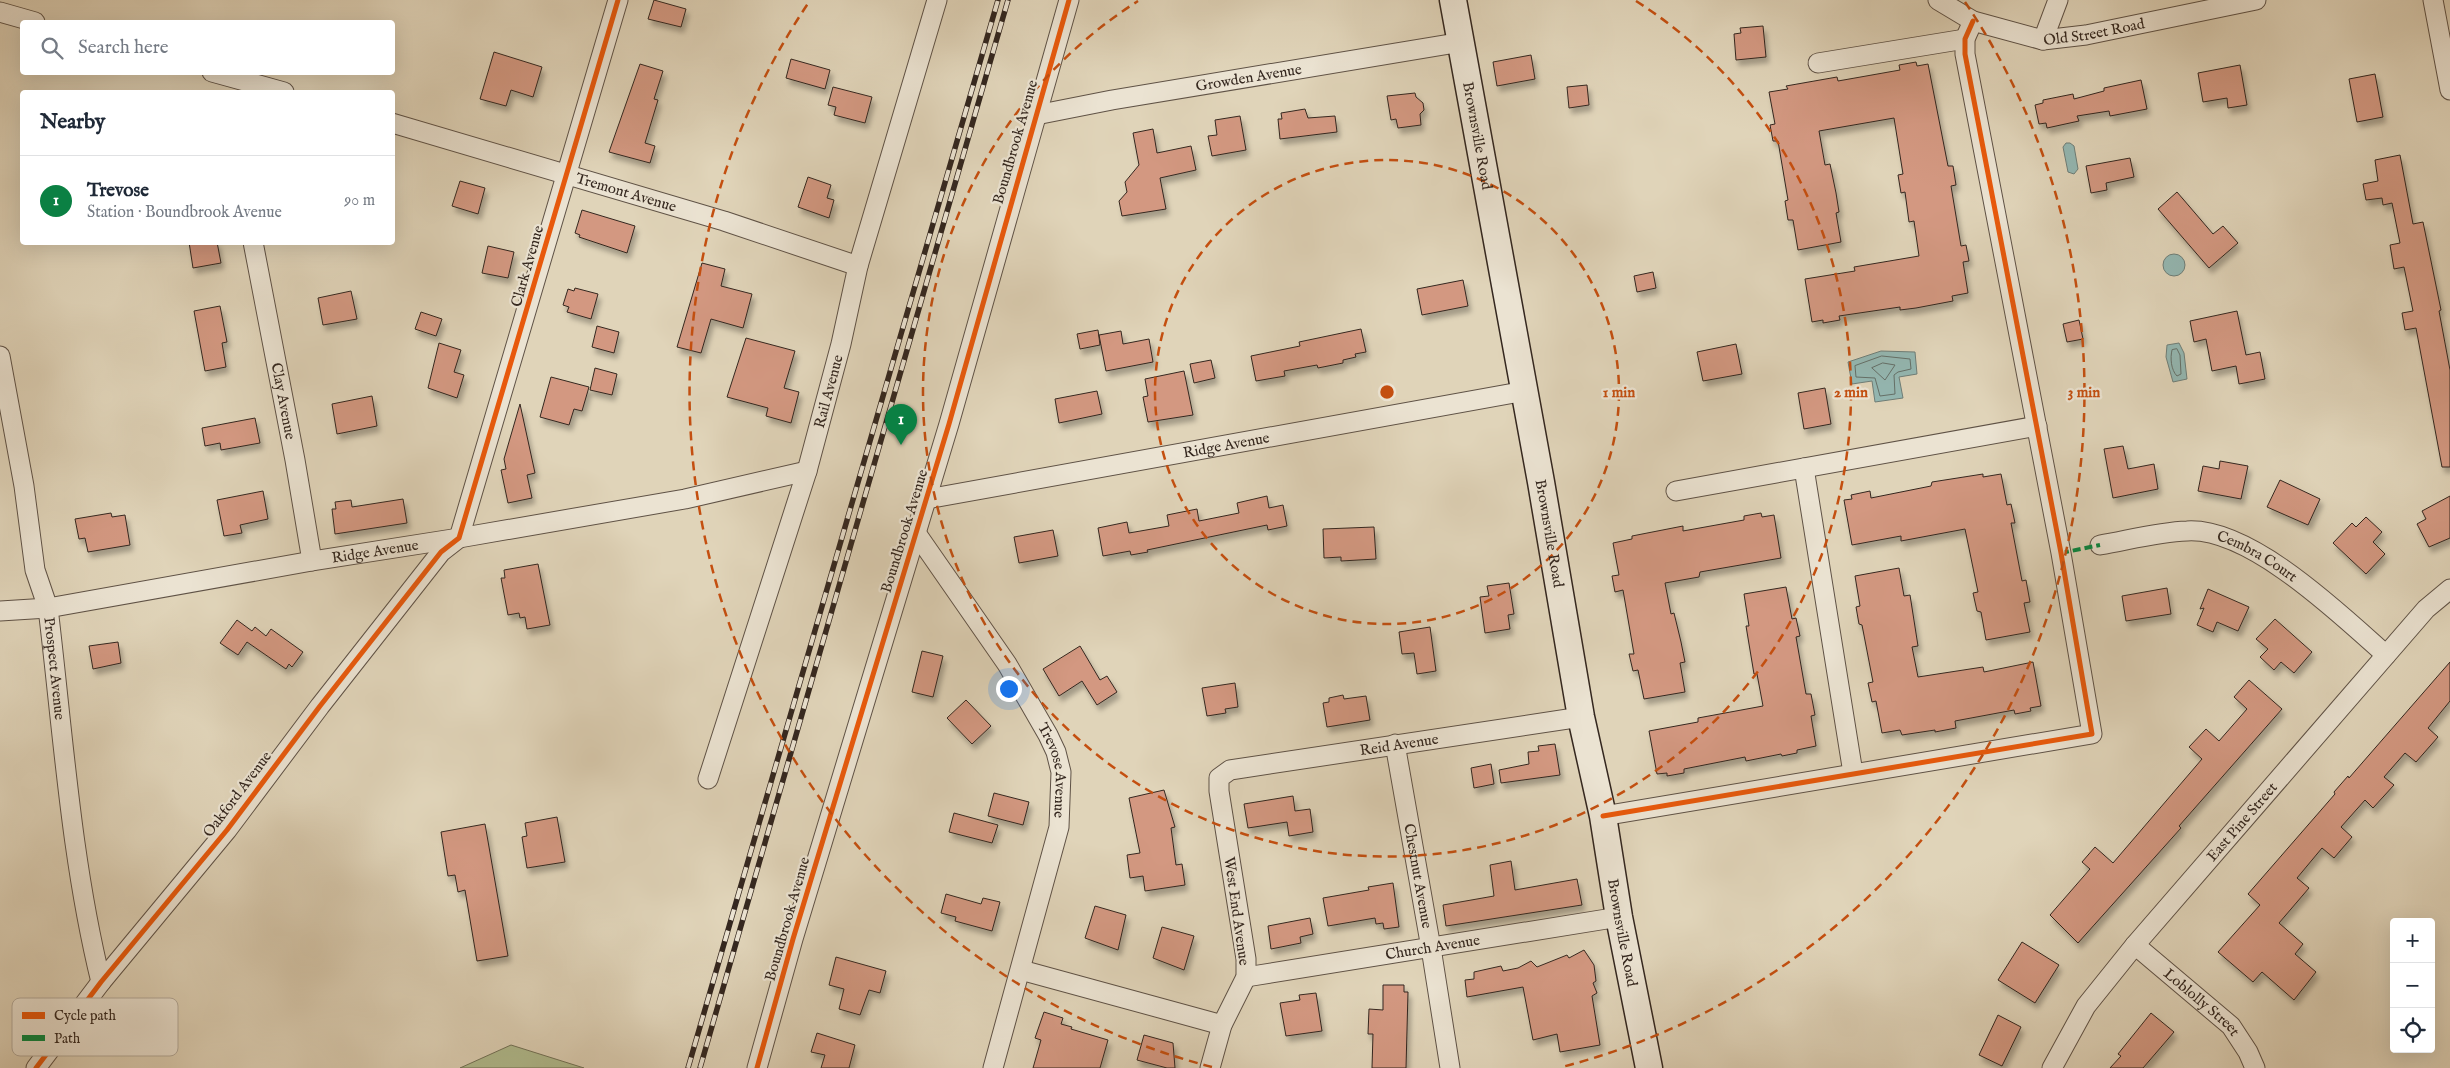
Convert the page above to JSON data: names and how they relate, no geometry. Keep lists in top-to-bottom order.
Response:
{
  "streets": {
    "street": [
      "Old Street Road",
      "Growden Avenue",
      "Brownsville Road",
      "Boundbrook Avenue",
      "Tremont Avenue",
      "Clark Avenue",
      "Rail Avenue",
      "Clay Avenue",
      "Ridge Avenue",
      "Cembra Court",
      "Prospect Avenue",
      "Reid Avenue",
      "Trevose Avenue",
      "Oakford Avenue",
      "East Pine Street",
      "Chestnut Avenue",
      "West End Avenue",
      "Church Avenue",
      "Loblolly Street"
    ]
  },
  "crossings": [
    ["Growden Avenue", "Brownsville Road"],
    ["Growden Avenue", "Boundbrook Avenue"],
    ["Brownsville Road", "Ridge Avenue"],
    ["Brownsville Road", "Reid Avenue"],
    ["Brownsville Road", "Church Avenue"],
    ["Boundbrook Avenue", "Ridge Avenue"],
    ["Boundbrook Avenue", "Trevose Avenue"],
    ["Tremont Avenue", "Clark Avenue"],
    ["Tremont Avenue", "Rail Avenue"],
    ["Clark Avenue", "Ridge Avenue"],
    ["Clark Avenue", "Oakford Avenue"],
    ["Rail Avenue", "Ridge Avenue"],
    ["Clay Avenue", "Ridge Avenue"],
    ["Ridge Avenue", "Prospect Avenue"],
    ["Ridge Avenue", "Oakford Avenue"],
    ["Cembra Court", "East Pine Street"],
    ["Prospect Avenue", "Oakford Avenue"],
    ["Reid Avenue", "Chestnut Avenue"],
    ["Reid Avenue", "West End Avenue"],
    ["East Pine Street", "Loblolly Street"],
    ["Chestnut Avenue", "Church Avenue"],
    ["West End Avenue", "Church Avenue"]
  ],
  "legend": ["Cycle path", "Path"],
  "page": {
    "search": "Search here",
    "heading": "Nearby",
    "list": [
      {
        "mark": "1",
        "name": "Trevose",
        "note": "Station · Boundbrook Avenue",
        "value": "90 m"
      }
    ],
    "pins": "1",
    "map_buttons": ["+", "−"]
  },
  "rings": ["1 min", "2 min", "3 min"]
}
